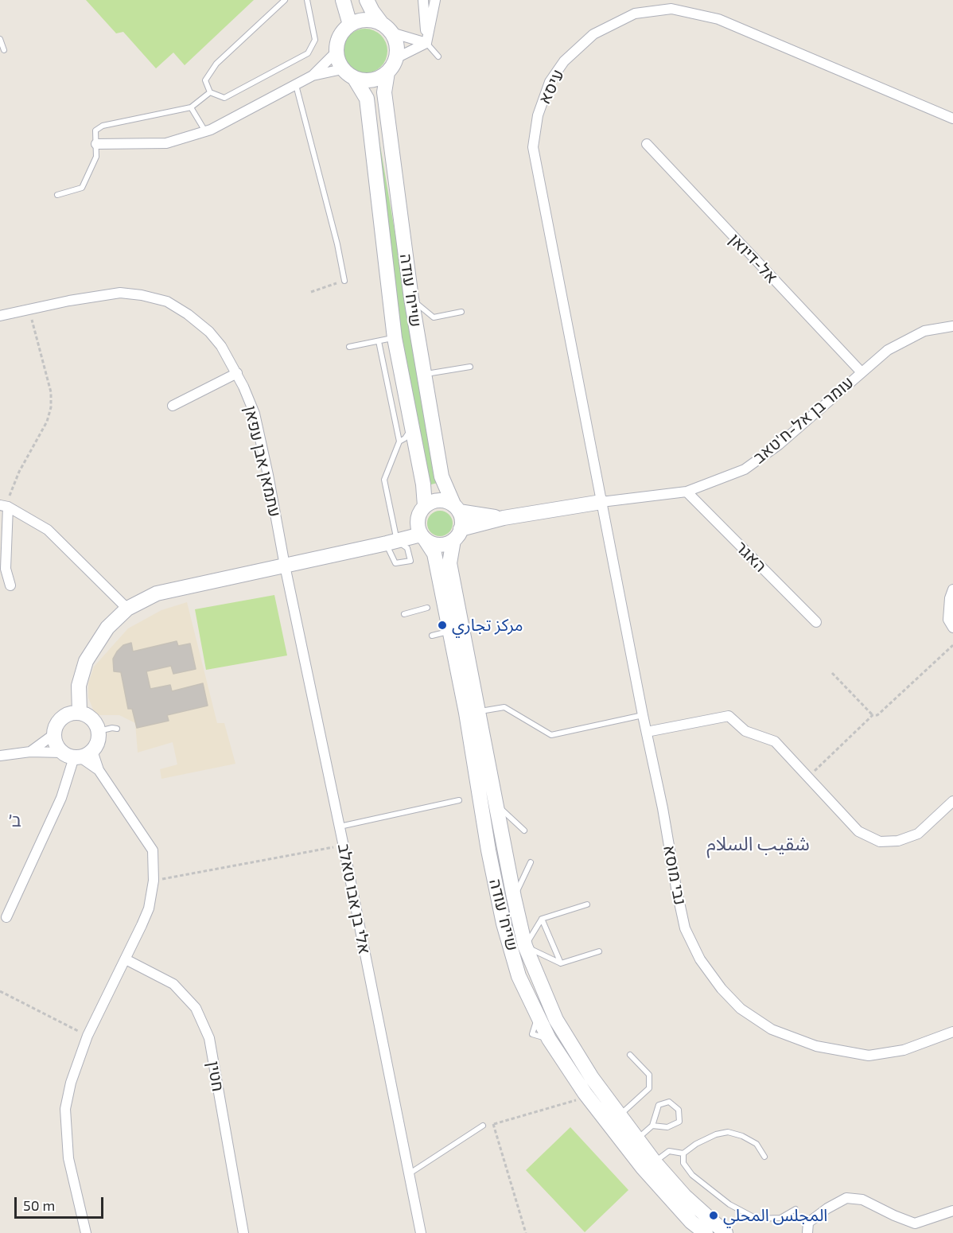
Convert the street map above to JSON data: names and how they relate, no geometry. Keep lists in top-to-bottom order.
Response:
{
  "streets": {
    "main road": ["שייח' עודה", "עומר בן אל-ח'טאב"],
    "street": [
      "עיסא",
      "אל-דיואן",
      "עתמאן אבן עפאן",
      "האגר",
      "נבי מוסא",
      "אלי בן אבו טאלב",
      "חטין"
    ]
  },
  "crossings": [
    ["עיסא", "עומר בן אל-ח'טאב"],
    ["עיסא", "נבי מוסא"],
    ["אל-דיואן", "עומר בן אל-ח'טאב"],
    ["שייח' עודה", "עומר בן אל-ח'טאב"],
    ["עומר בן אל-ח'טאב", "האגר"],
    ["עומר בן אל-ח'טאב", "נבי מוסא"],
    ["עתמאן אבן עפאן", "אלי בן אבו טאלב"]
  ],
  "districts": ["ב׳", "شقيب السلام"],
  "places": ["مركز تجاري", "المجلس المحلي"],
  "scale_bar": "50 m"
}
